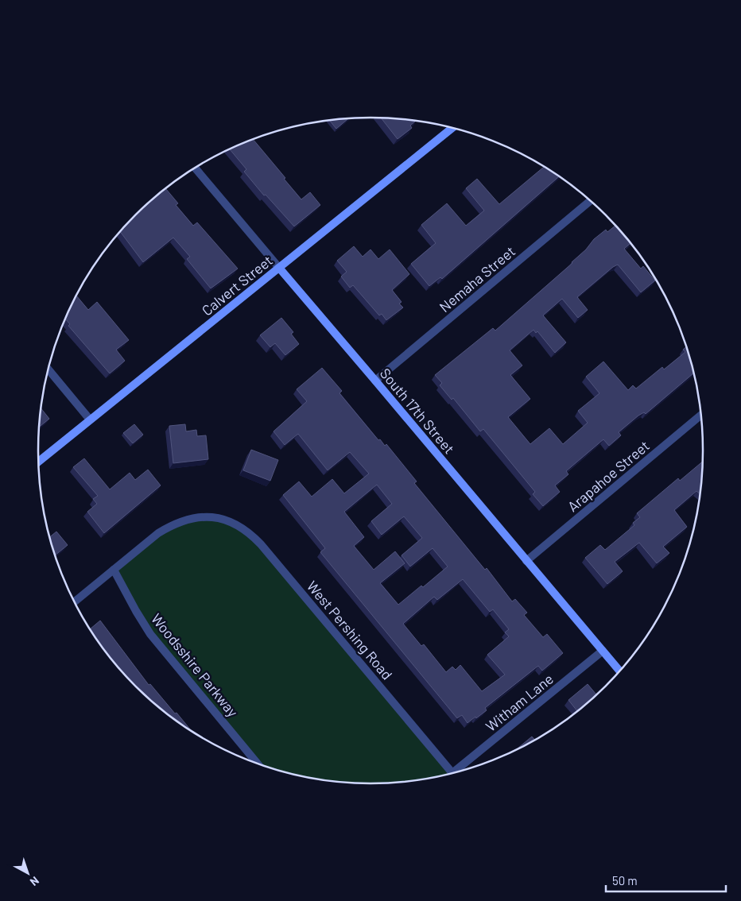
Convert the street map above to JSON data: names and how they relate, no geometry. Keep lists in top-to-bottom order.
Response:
{
  "streets": {
    "street": [
      "Nemaha Street",
      "Calvert Street",
      "South 17th Street",
      "Arapahoe Street",
      "West Pershing Road",
      "Woodsshire Parkway",
      "Witham Lane"
    ]
  },
  "crossings": [
    ["Nemaha Street", "South 17th Street"],
    ["Calvert Street", "South 17th Street"],
    ["South 17th Street", "Arapahoe Street"],
    ["South 17th Street", "Witham Lane"],
    ["West Pershing Road", "Woodsshire Parkway"]
  ],
  "scale_bar": "50 m",
  "north": "bottom right"
}
